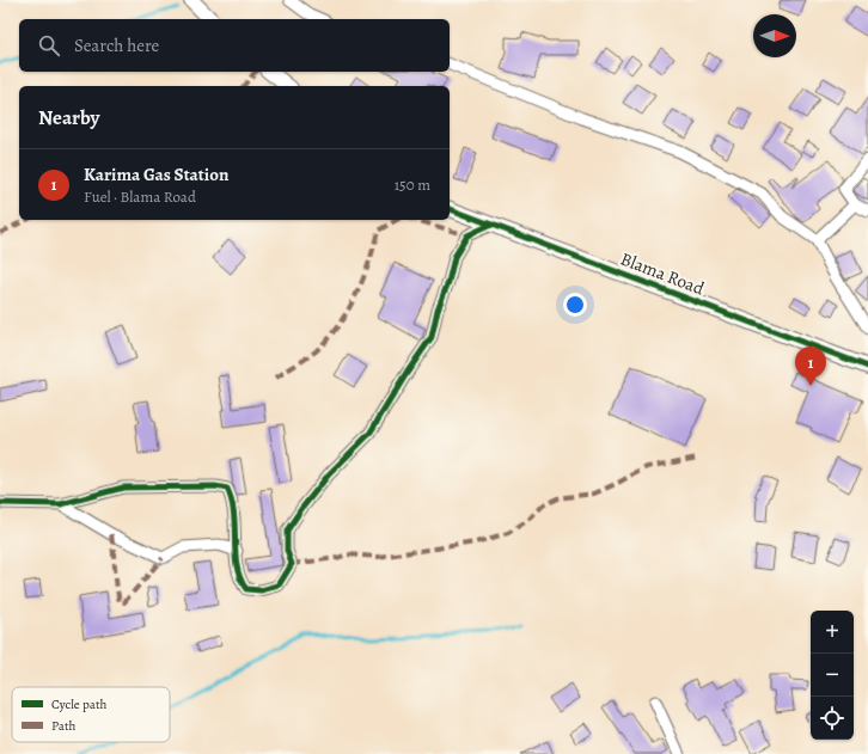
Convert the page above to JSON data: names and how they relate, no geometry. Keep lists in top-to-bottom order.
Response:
{
  "streets": {
    "street": ["Blama Road"]
  },
  "legend": ["Cycle path", "Path"],
  "north": "right",
  "page": {
    "search": "Search here",
    "heading": "Nearby",
    "list": [
      {
        "mark": "1",
        "name": "Karima Gas Station",
        "note": "Fuel · Blama Road",
        "value": "150 m"
      }
    ],
    "pins": "1",
    "map_buttons": ["+", "−"]
  }
}
